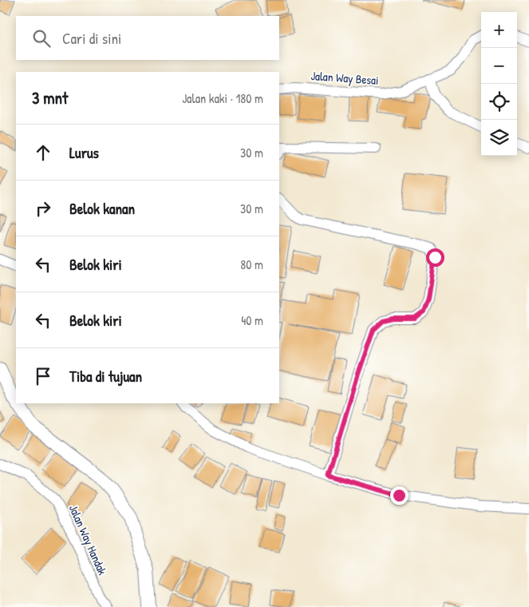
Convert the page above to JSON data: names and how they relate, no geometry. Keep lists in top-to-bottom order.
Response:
{
  "streets": {
    "street": ["Jalan Way Besai", "Jalan Way Handak"]
  },
  "page": {
    "map_buttons": ["+", "−"],
    "search": "Cari di sini",
    "heading": ["3 mnt", "Jalan kaki · 180 m"],
    "list": [
      ["Lurus", "30 m"],
      ["Belok kanan", "30 m"],
      ["Belok kiri", "80 m"],
      ["Belok kiri", "40 m"],
      "Tiba di tujuan"
    ]
  }
}
